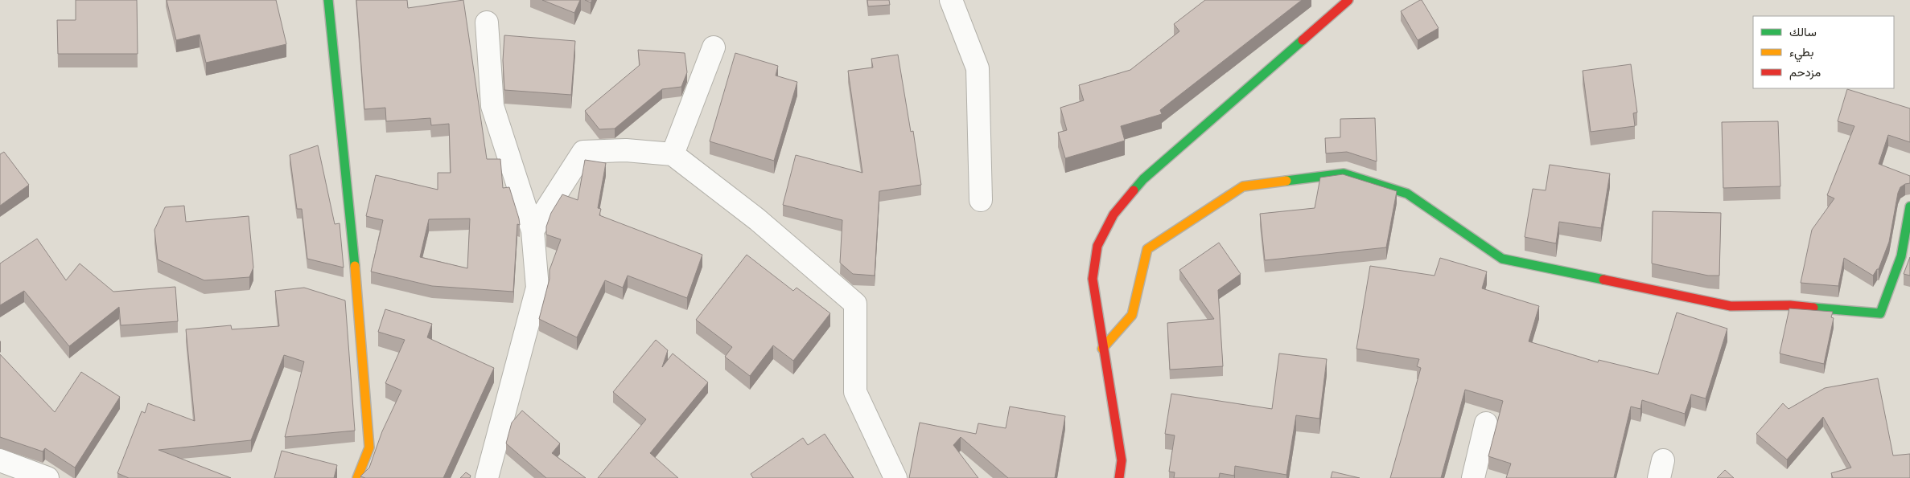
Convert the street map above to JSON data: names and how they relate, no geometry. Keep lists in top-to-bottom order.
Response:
{
  "legend": ["سالك", "بطيء", "مزدحم"]
}
